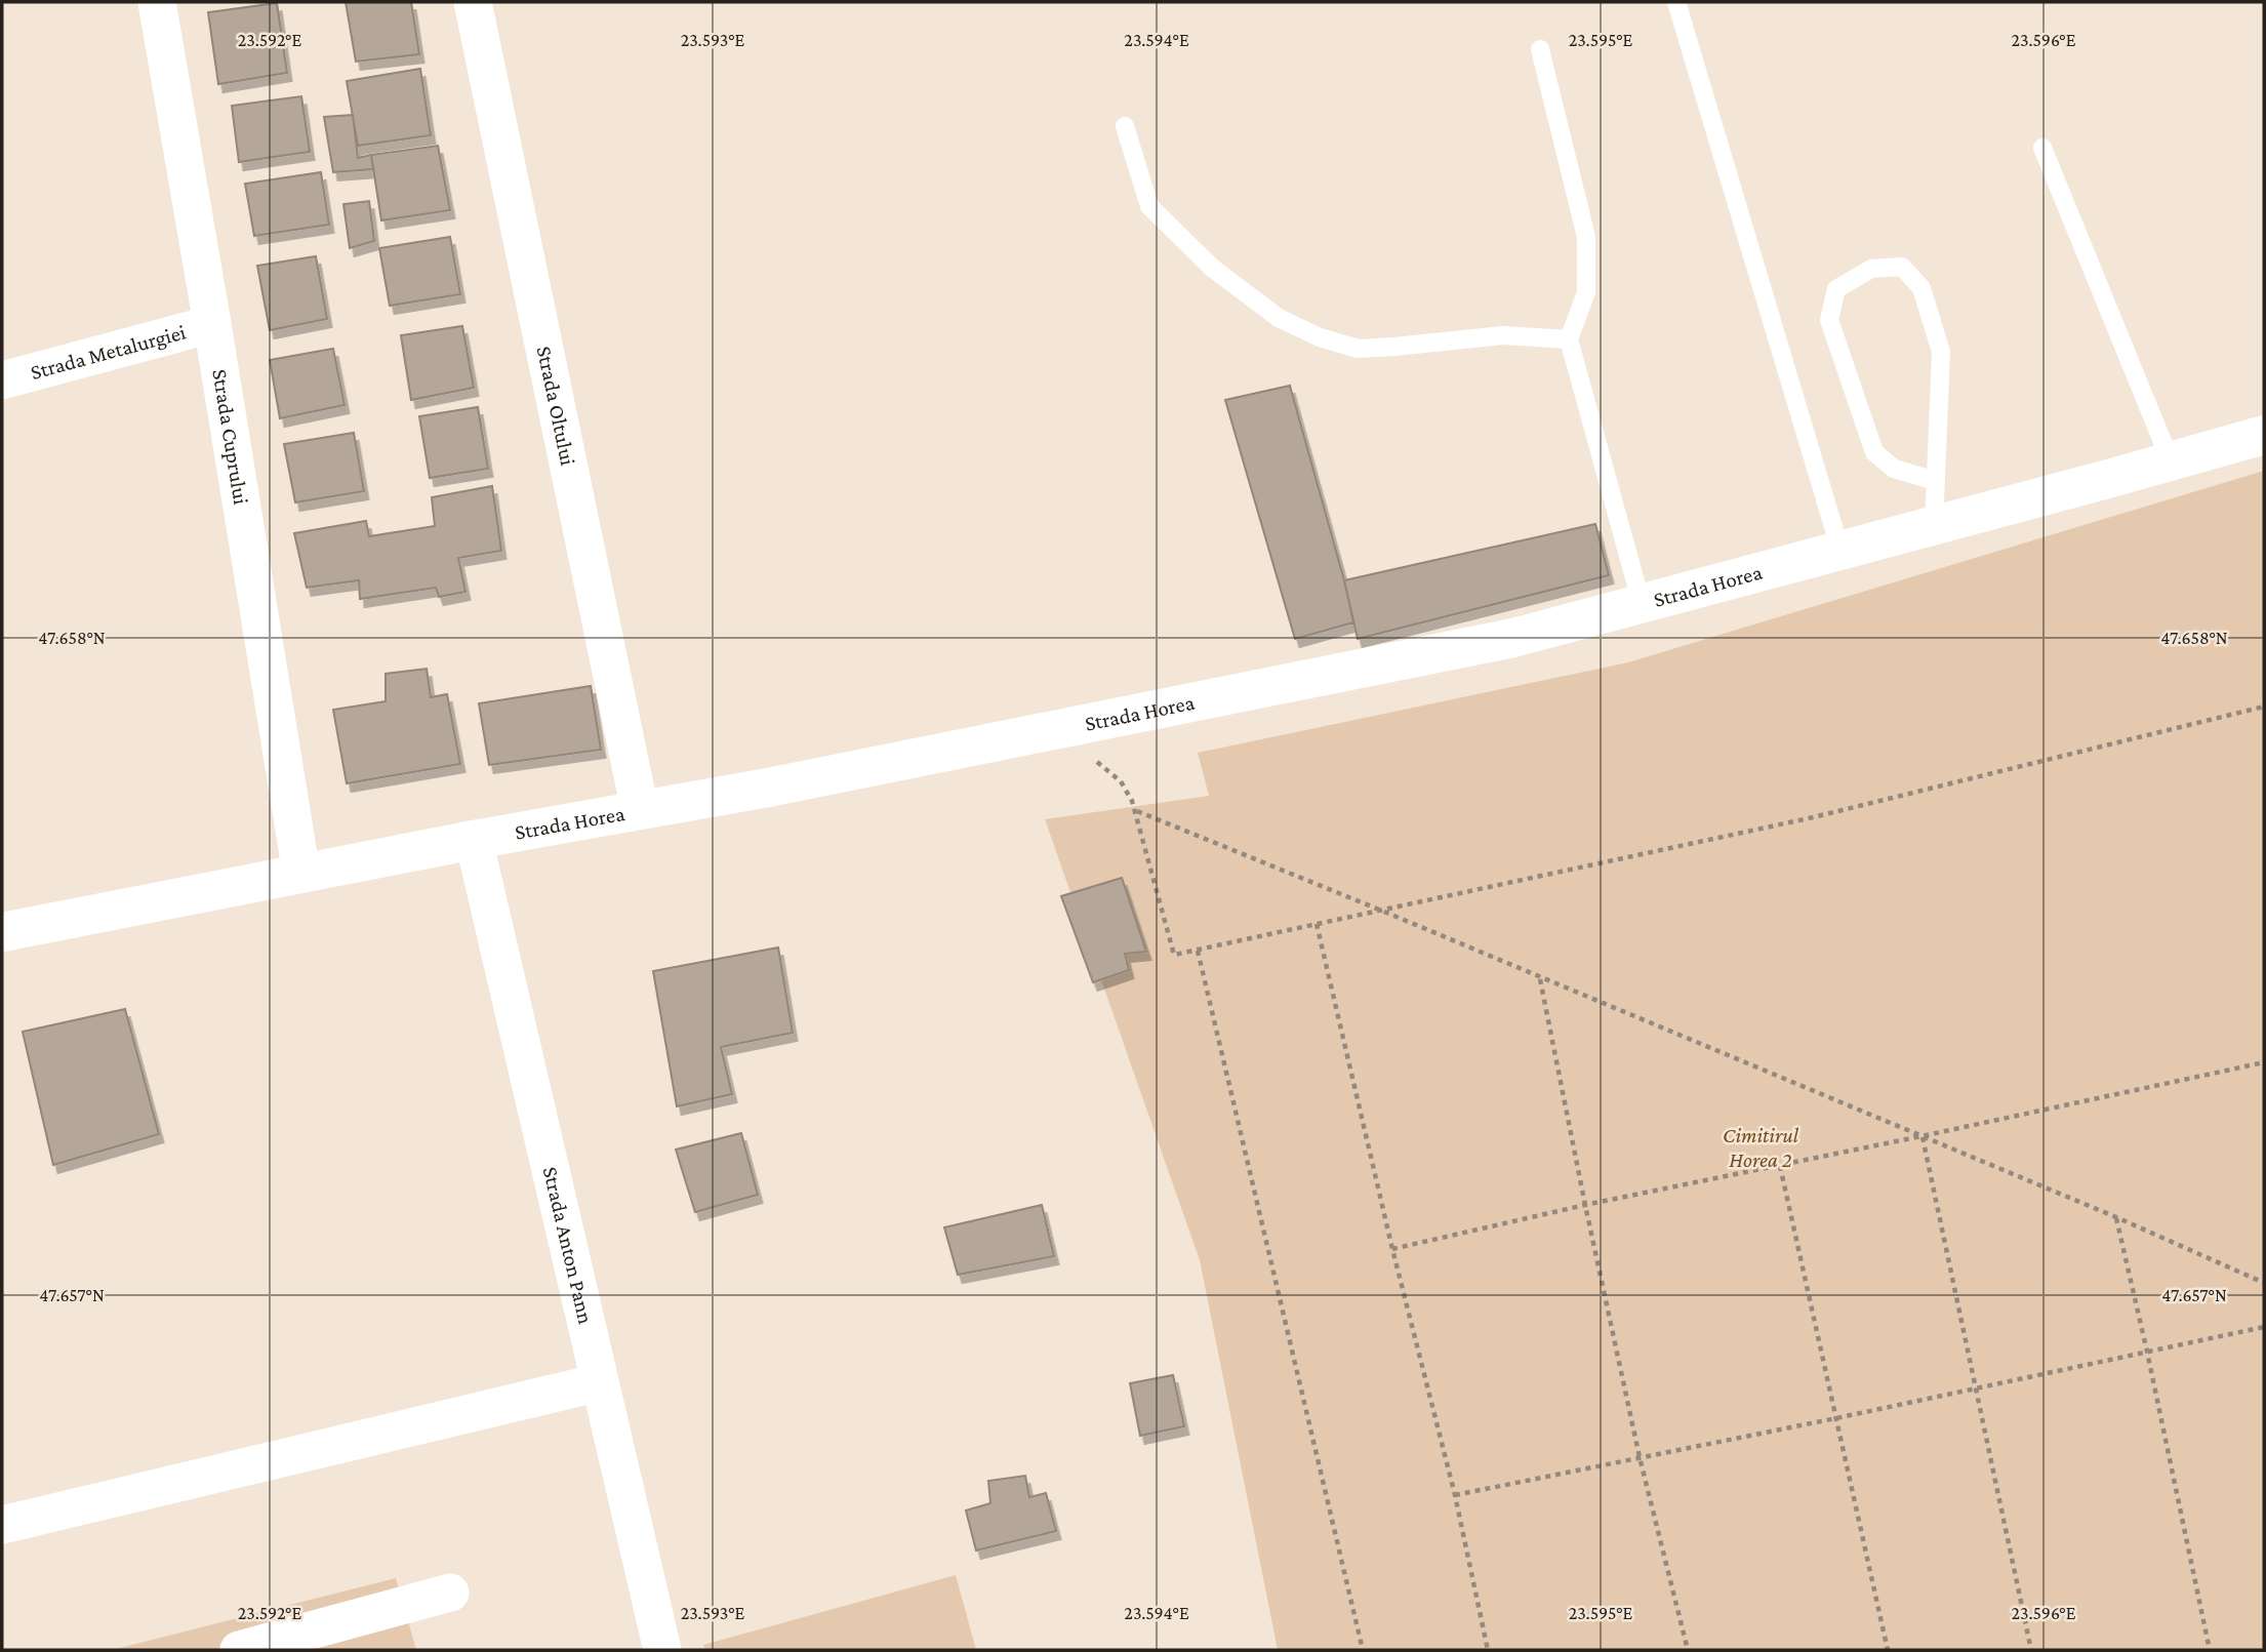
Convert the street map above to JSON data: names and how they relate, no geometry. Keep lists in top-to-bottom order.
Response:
{
  "streets": {
    "street": [
      "Strada Metalurgiei",
      "Strada Oltului",
      "Strada Cuprului",
      "Strada Horea",
      "Strada Anton Pann"
    ]
  },
  "crossings": [
    ["Strada Metalurgiei", "Strada Cuprului"],
    ["Strada Oltului", "Strada Horea"],
    ["Strada Cuprului", "Strada Horea"],
    ["Strada Horea", "Strada Anton Pann"]
  ],
  "parks": ["Cimitirul Horea 2"],
  "coordinates": [
    "23.592°E",
    "23.593°E",
    "23.594°E",
    "23.595°E",
    "23.596°E",
    "47.658°N",
    "47.657°N"
  ]
}
